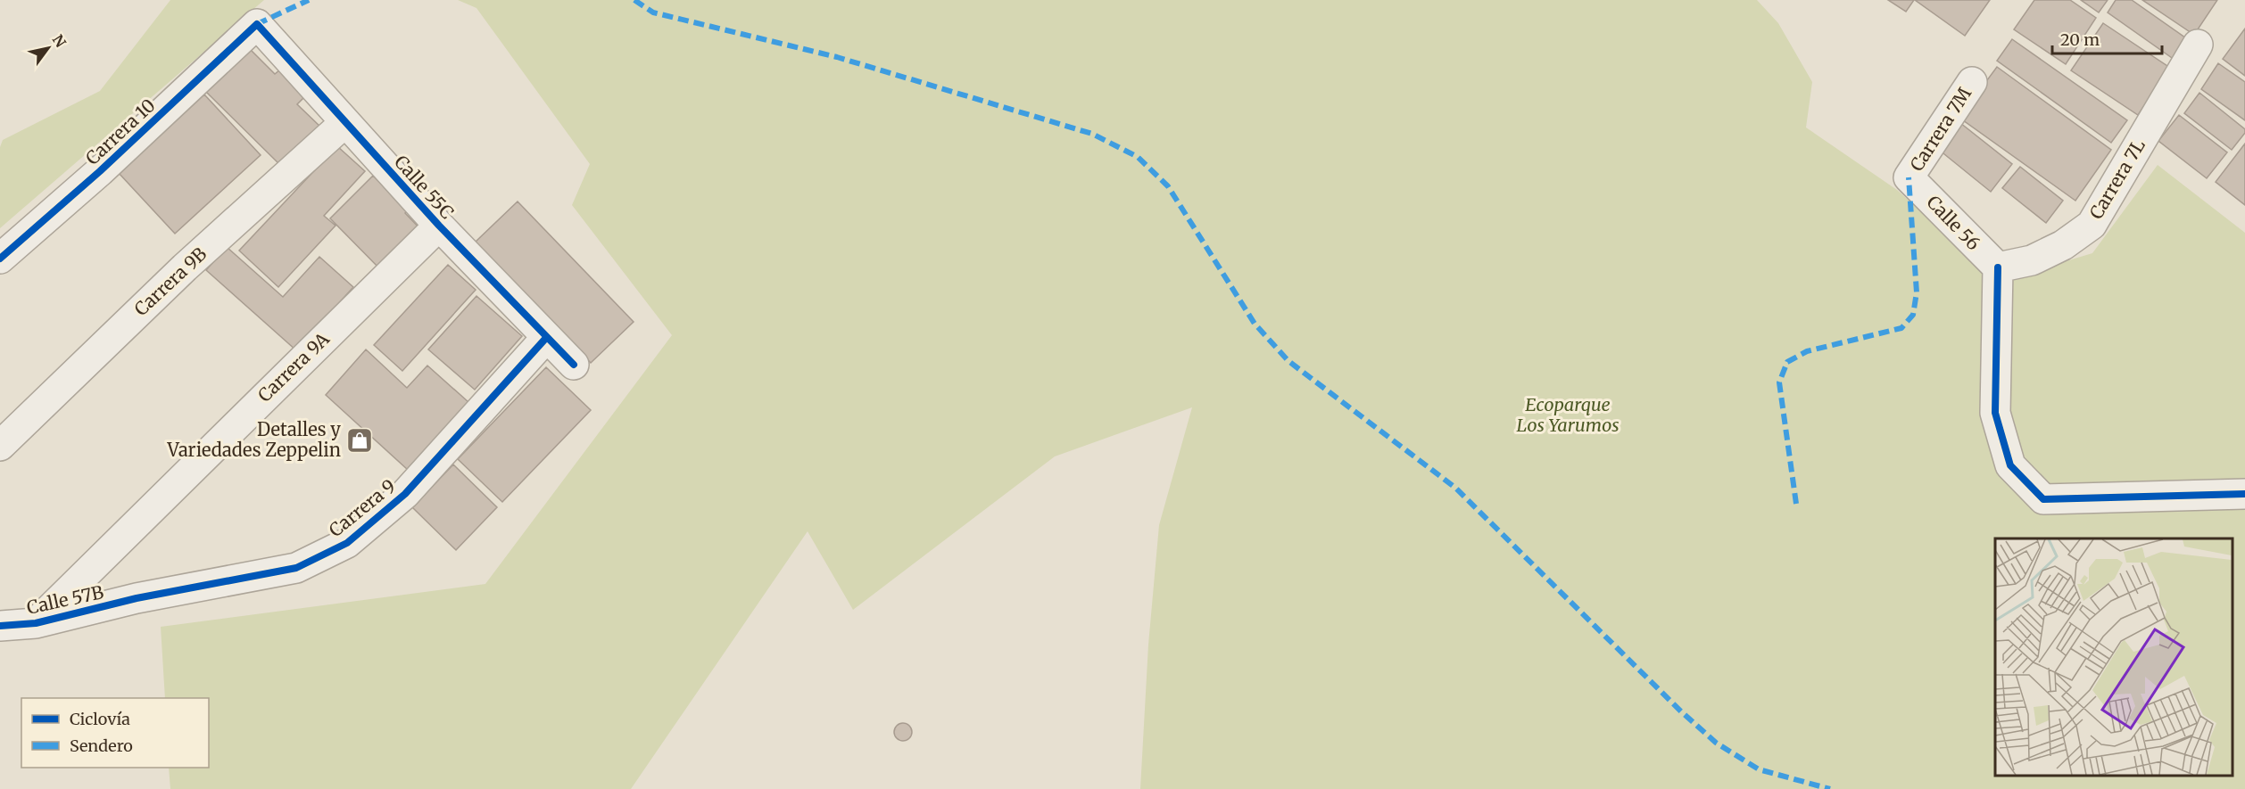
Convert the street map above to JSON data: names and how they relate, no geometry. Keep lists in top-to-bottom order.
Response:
{
  "streets": {
    "street": [
      "Carrera 7M",
      "Carrera 10",
      "Carrera 7L",
      "Calle 55C",
      "Calle 56",
      "Carrera 9B",
      "Carrera 9A",
      "Carrera 9",
      "Calle 57B"
    ]
  },
  "crossings": [
    ["Carrera 7M", "Calle 56"],
    ["Carrera 10", "Calle 55C"],
    ["Carrera 7L", "Calle 56"],
    ["Calle 55C", "Carrera 9B"],
    ["Calle 55C", "Carrera 9A"],
    ["Calle 55C", "Carrera 9"],
    ["Carrera 9A", "Calle 57B"],
    ["Carrera 9", "Calle 57B"]
  ],
  "parks": ["Ecoparque Los Yarumos"],
  "places": {
    "shop": ["Detalles y Variedades Zeppelin"]
  },
  "legend": ["Ciclovía", "Sendero"],
  "scale_bar": "20 m",
  "north": "top right"
}
